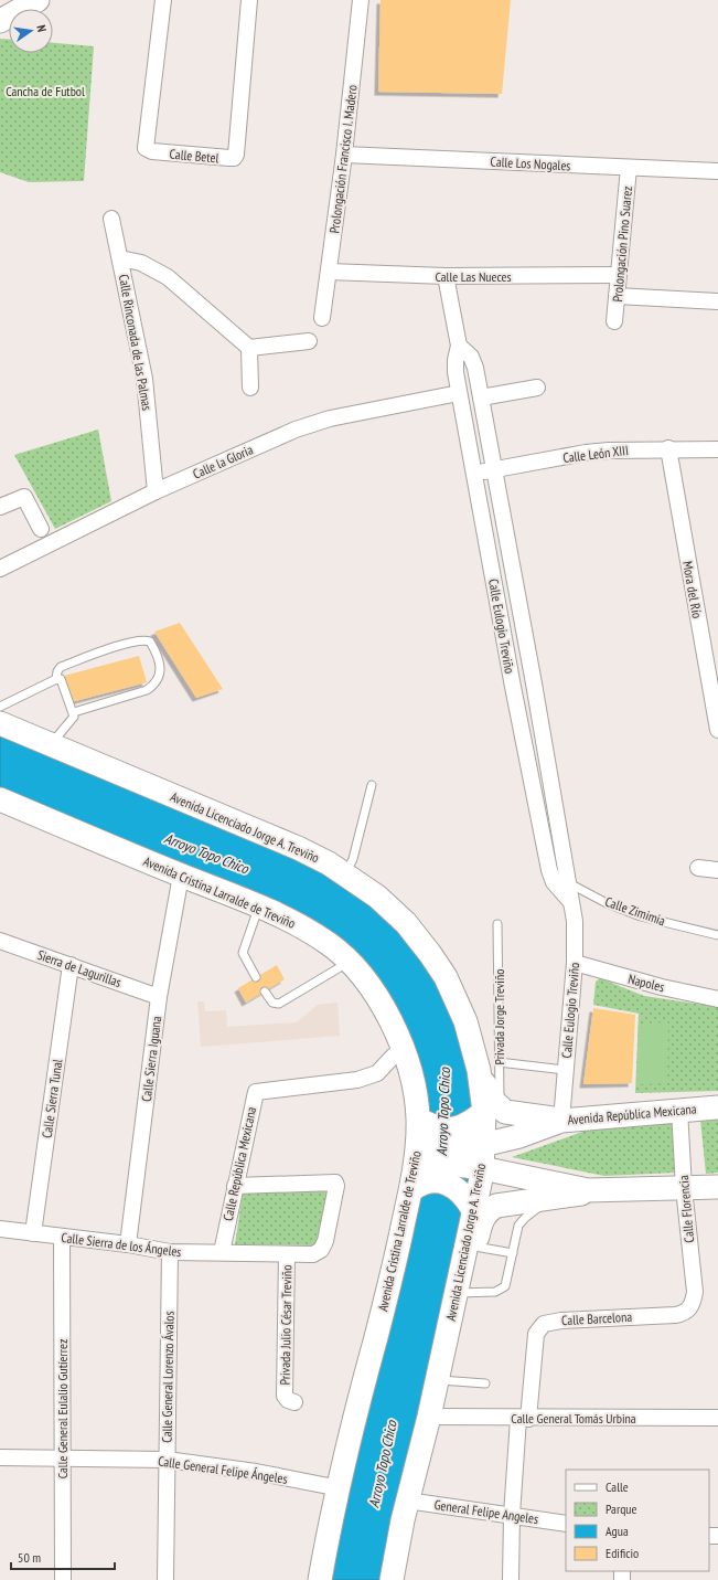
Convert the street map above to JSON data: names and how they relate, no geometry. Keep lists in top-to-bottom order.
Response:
{
  "streets": {
    "main road": ["Avenida Licenciado Jorge A. Treviño", "Avenida Cristina Larralde de Treviño", "Avenida República Mexicana"],
    "street": [
      "Calle Betel",
      "Prolongación Francisco I. Madero",
      "Calle Los Nogales",
      "Prolongación Pino Suarez",
      "Calle Las Nueces",
      "Calle Rinconada de las Palmas",
      "Calle León XIII",
      "Calle la Gloria",
      "Mora del Río",
      "Calle Eulogio Treviño",
      "Sierra de Lagurillas",
      "Napoles",
      "Calle Sierra Iguana",
      "Calle Sierra Tunal",
      "Calle República Mexicana",
      "Calle Florencia",
      "Calle Sierra de los Ángeles",
      "Calle Barcelona",
      "Privada Julio César Treviño",
      "Calle General Lorenzo Ávalos",
      "Calle General Eulalio Gutíerrez",
      "Calle General Tomás Urbina",
      "Calle General Felipe Ángeles",
      "General Felipe Angeles"
    ],
    "lane": ["Calle Zimimia", "Privada Jorge Treviño"]
  },
  "crossings": [
    ["Prolongación Francisco I. Madero", "Calle Los Nogales"],
    ["Prolongación Francisco I. Madero", "Calle Las Nueces"],
    ["Calle Los Nogales", "Prolongación Pino Suarez"],
    ["Prolongación Pino Suarez", "Calle Las Nueces"],
    ["Calle Las Nueces", "Calle Eulogio Treviño"],
    ["Calle Rinconada de las Palmas", "Calle la Gloria"],
    ["Calle León XIII", "Mora del Río"],
    ["Calle León XIII", "Calle Eulogio Treviño"],
    ["Calle la Gloria", "Calle Eulogio Treviño"],
    ["Calle Eulogio Treviño", "Calle Zimimia"],
    ["Calle Eulogio Treviño", "Napoles"],
    ["Calle Eulogio Treviño", "Avenida República Mexicana"],
    ["Avenida Licenciado Jorge A. Treviño", "Privada Jorge Treviño"],
    ["Avenida Licenciado Jorge A. Treviño", "Avenida República Mexicana"],
    ["Avenida Licenciado Jorge A. Treviño", "Calle General Tomás Urbina"],
    ["Avenida Licenciado Jorge A. Treviño", "General Felipe Angeles"],
    ["Avenida Cristina Larralde de Treviño", "Calle Sierra Iguana"],
    ["Avenida Cristina Larralde de Treviño", "Avenida República Mexicana"],
    ["Avenida Cristina Larralde de Treviño", "Calle General Felipe Ángeles"],
    ["Sierra de Lagurillas", "Calle Sierra Iguana"],
    ["Sierra de Lagurillas", "Calle Sierra Tunal"],
    ["Calle Sierra Iguana", "Calle Sierra de los Ángeles"],
    ["Calle Sierra Tunal", "Calle Sierra de los Ángeles"],
    ["Avenida República Mexicana", "Calle Florencia"],
    ["Calle República Mexicana", "Calle Sierra de los Ángeles"],
    ["Calle Florencia", "Calle Barcelona"],
    ["Calle Sierra de los Ángeles", "Privada Julio César Treviño"],
    ["Calle Sierra de los Ángeles", "Calle General Lorenzo Ávalos"],
    ["Calle Sierra de los Ángeles", "Calle General Eulalio Gutíerrez"],
    ["Calle Barcelona", "Calle General Tomás Urbina"],
    ["Calle Barcelona", "General Felipe Angeles"],
    ["Calle General Lorenzo Ávalos", "Calle General Felipe Ángeles"],
    ["Calle General Eulalio Gutíerrez", "Calle General Felipe Ángeles"]
  ],
  "water": ["Arroyo Topo Chico"],
  "parks": ["Cancha de Futbol"],
  "legend": [
    "Calle",
    "Parque",
    "Agua",
    "Edificio"
  ],
  "scale_bar": "50 m",
  "north": "right"
}
